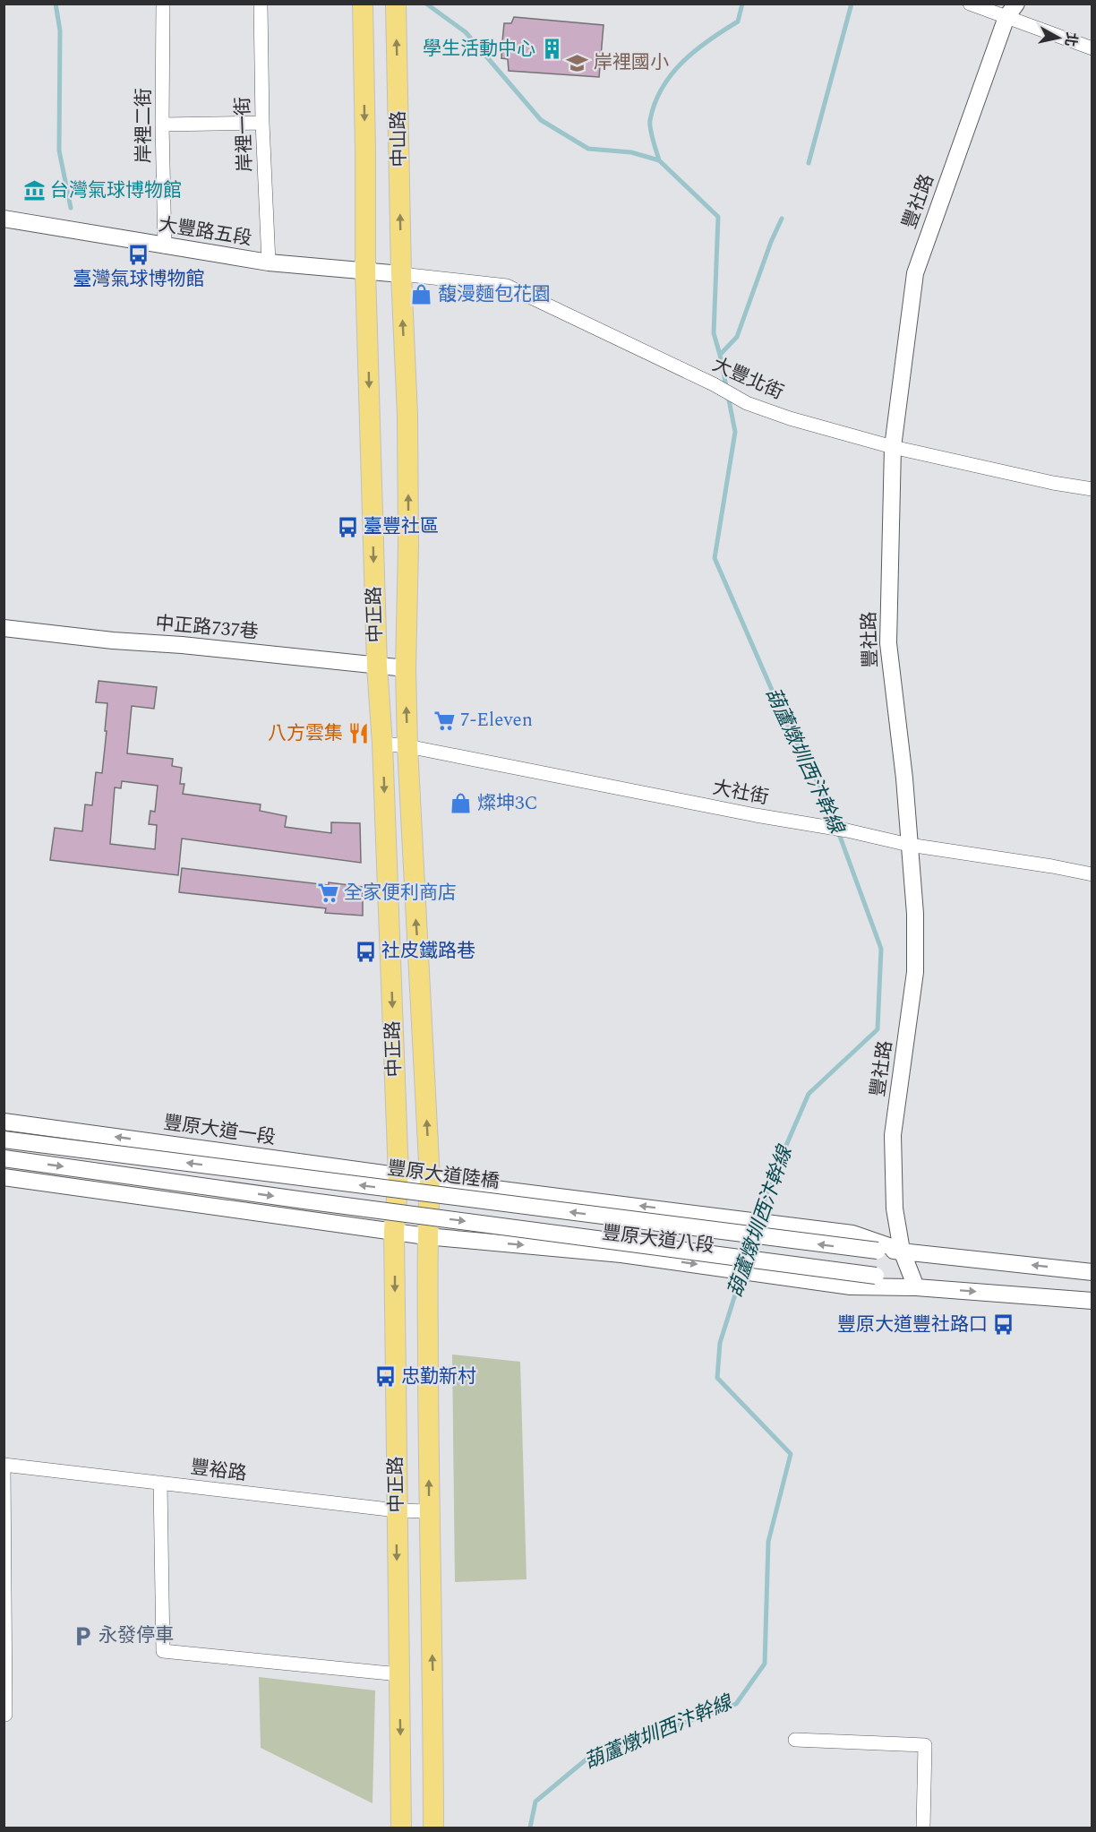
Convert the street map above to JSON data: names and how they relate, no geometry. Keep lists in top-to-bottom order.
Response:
{
  "streets": {
    "main road": ["中山路", "中正路"],
    "street": [
      "岸裡二街",
      "岸裡一街",
      "豐社路",
      "大豐路五段",
      "大豐北街",
      "中正路737巷",
      "大社街",
      "豐原大道一段",
      "豐原大道陸橋",
      "豐原大道八段",
      "豐裕路"
    ]
  },
  "crossings": [
    ["岸裡二街", "大豐路五段"],
    ["岸裡一街", "大豐路五段"],
    ["中山路", "大豐路五段"],
    ["中山路", "大豐北街"],
    ["中山路", "中正路"],
    ["豐社路", "大豐北街"],
    ["豐社路", "大社街"],
    ["豐社路", "豐原大道八段"],
    ["大豐路五段", "大豐北街"],
    ["大豐路五段", "中正路"],
    ["大豐北街", "中正路"],
    ["中正路", "中正路737巷"],
    ["中正路", "大社街"],
    ["中正路", "豐原大道一段"],
    ["中正路", "豐原大道八段"],
    ["中正路", "豐裕路"],
    ["豐原大道一段", "豐原大道八段"],
    ["豐原大道陸橋", "豐原大道八段"]
  ],
  "water": ["葫蘆燉圳西汴幹線"],
  "places": {
    "building": ["學生活動中心"],
    "school or university": ["岸裡國小"],
    "museum": ["台灣氣球博物館"],
    "bus stop": [
      "臺灣氣球博物館",
      "臺豐社區",
      "社皮鐵路巷",
      "豐原大道豐社路口",
      "忠勤新村"
    ],
    "shop": ["馥漫麵包花園", "燦坤3C"],
    "supermarket": ["7-Eleven", "全家便利商店"],
    "restaurant": ["八方雲集"],
    "parking": ["永發停車"]
  },
  "north": "right"
}
